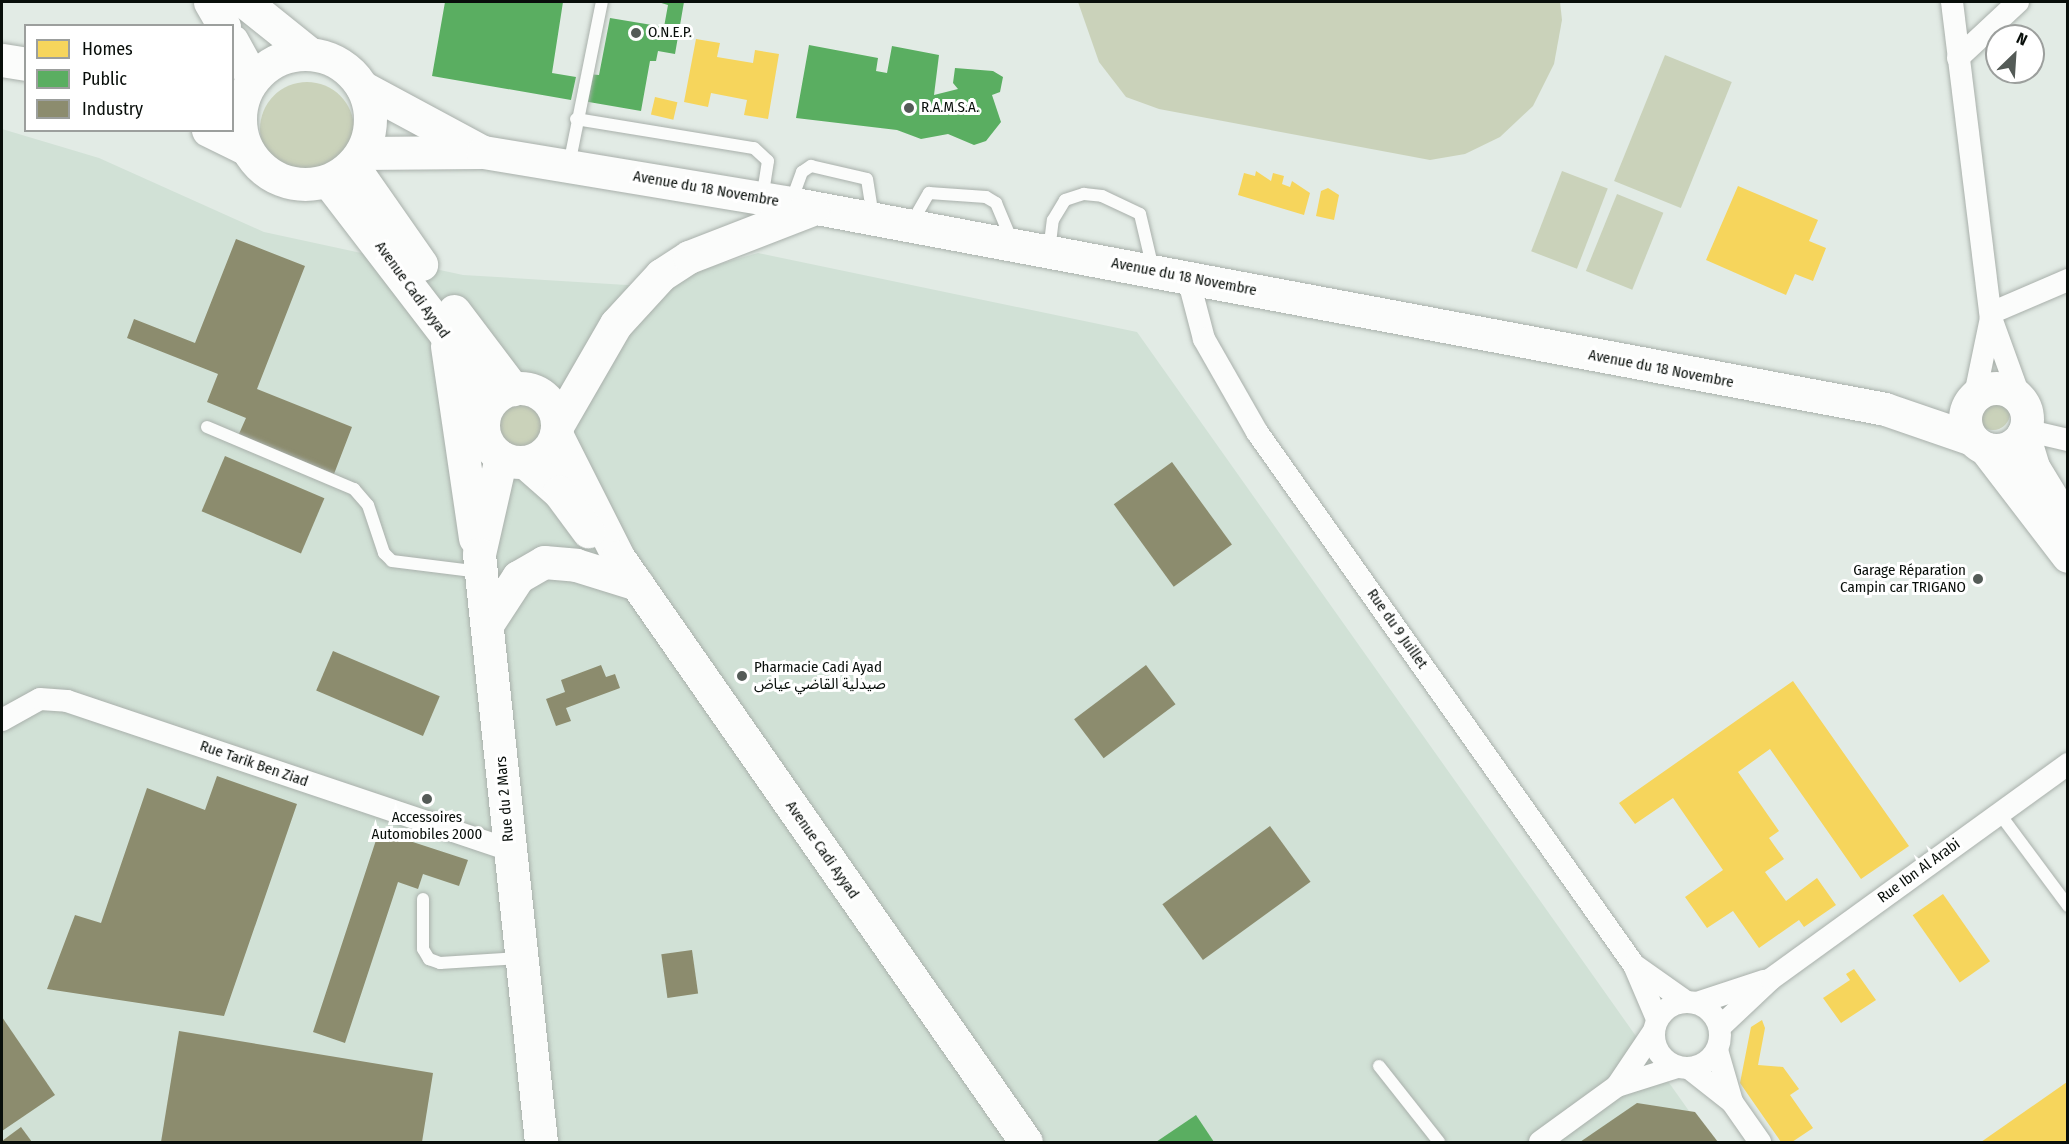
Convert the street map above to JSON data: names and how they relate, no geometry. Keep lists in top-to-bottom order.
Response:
{
  "streets": {
    "main road": ["Avenue du 18 Novembre", "Avenue Cadi Ayyad", "Rue du 2 Mars"],
    "street": ["Rue du 9 Juillet", "Rue Tarik Ben Ziad", "Rue Ibn Al Arabi"]
  },
  "crossings": [
    ["Avenue du 18 Novembre", "Avenue Cadi Ayyad"],
    ["Avenue du 18 Novembre", "Rue du 9 Juillet"],
    ["Avenue Cadi Ayyad", "Rue du 2 Mars"],
    ["Rue du 9 Juillet", "Rue Ibn Al Arabi"],
    ["Rue Tarik Ben Ziad", "Rue du 2 Mars"]
  ],
  "places": [
    "O.N.E.P.",
    "R.A.M.S.A.",
    "Garage Réparation Campin car TRIGANO",
    "Pharmacie Cadi Ayad صيدلية القاضي عياض",
    "Accessoires Automobiles 2000"
  ],
  "legend": ["Homes", "Public", "Industry"],
  "north": "top right"
}
